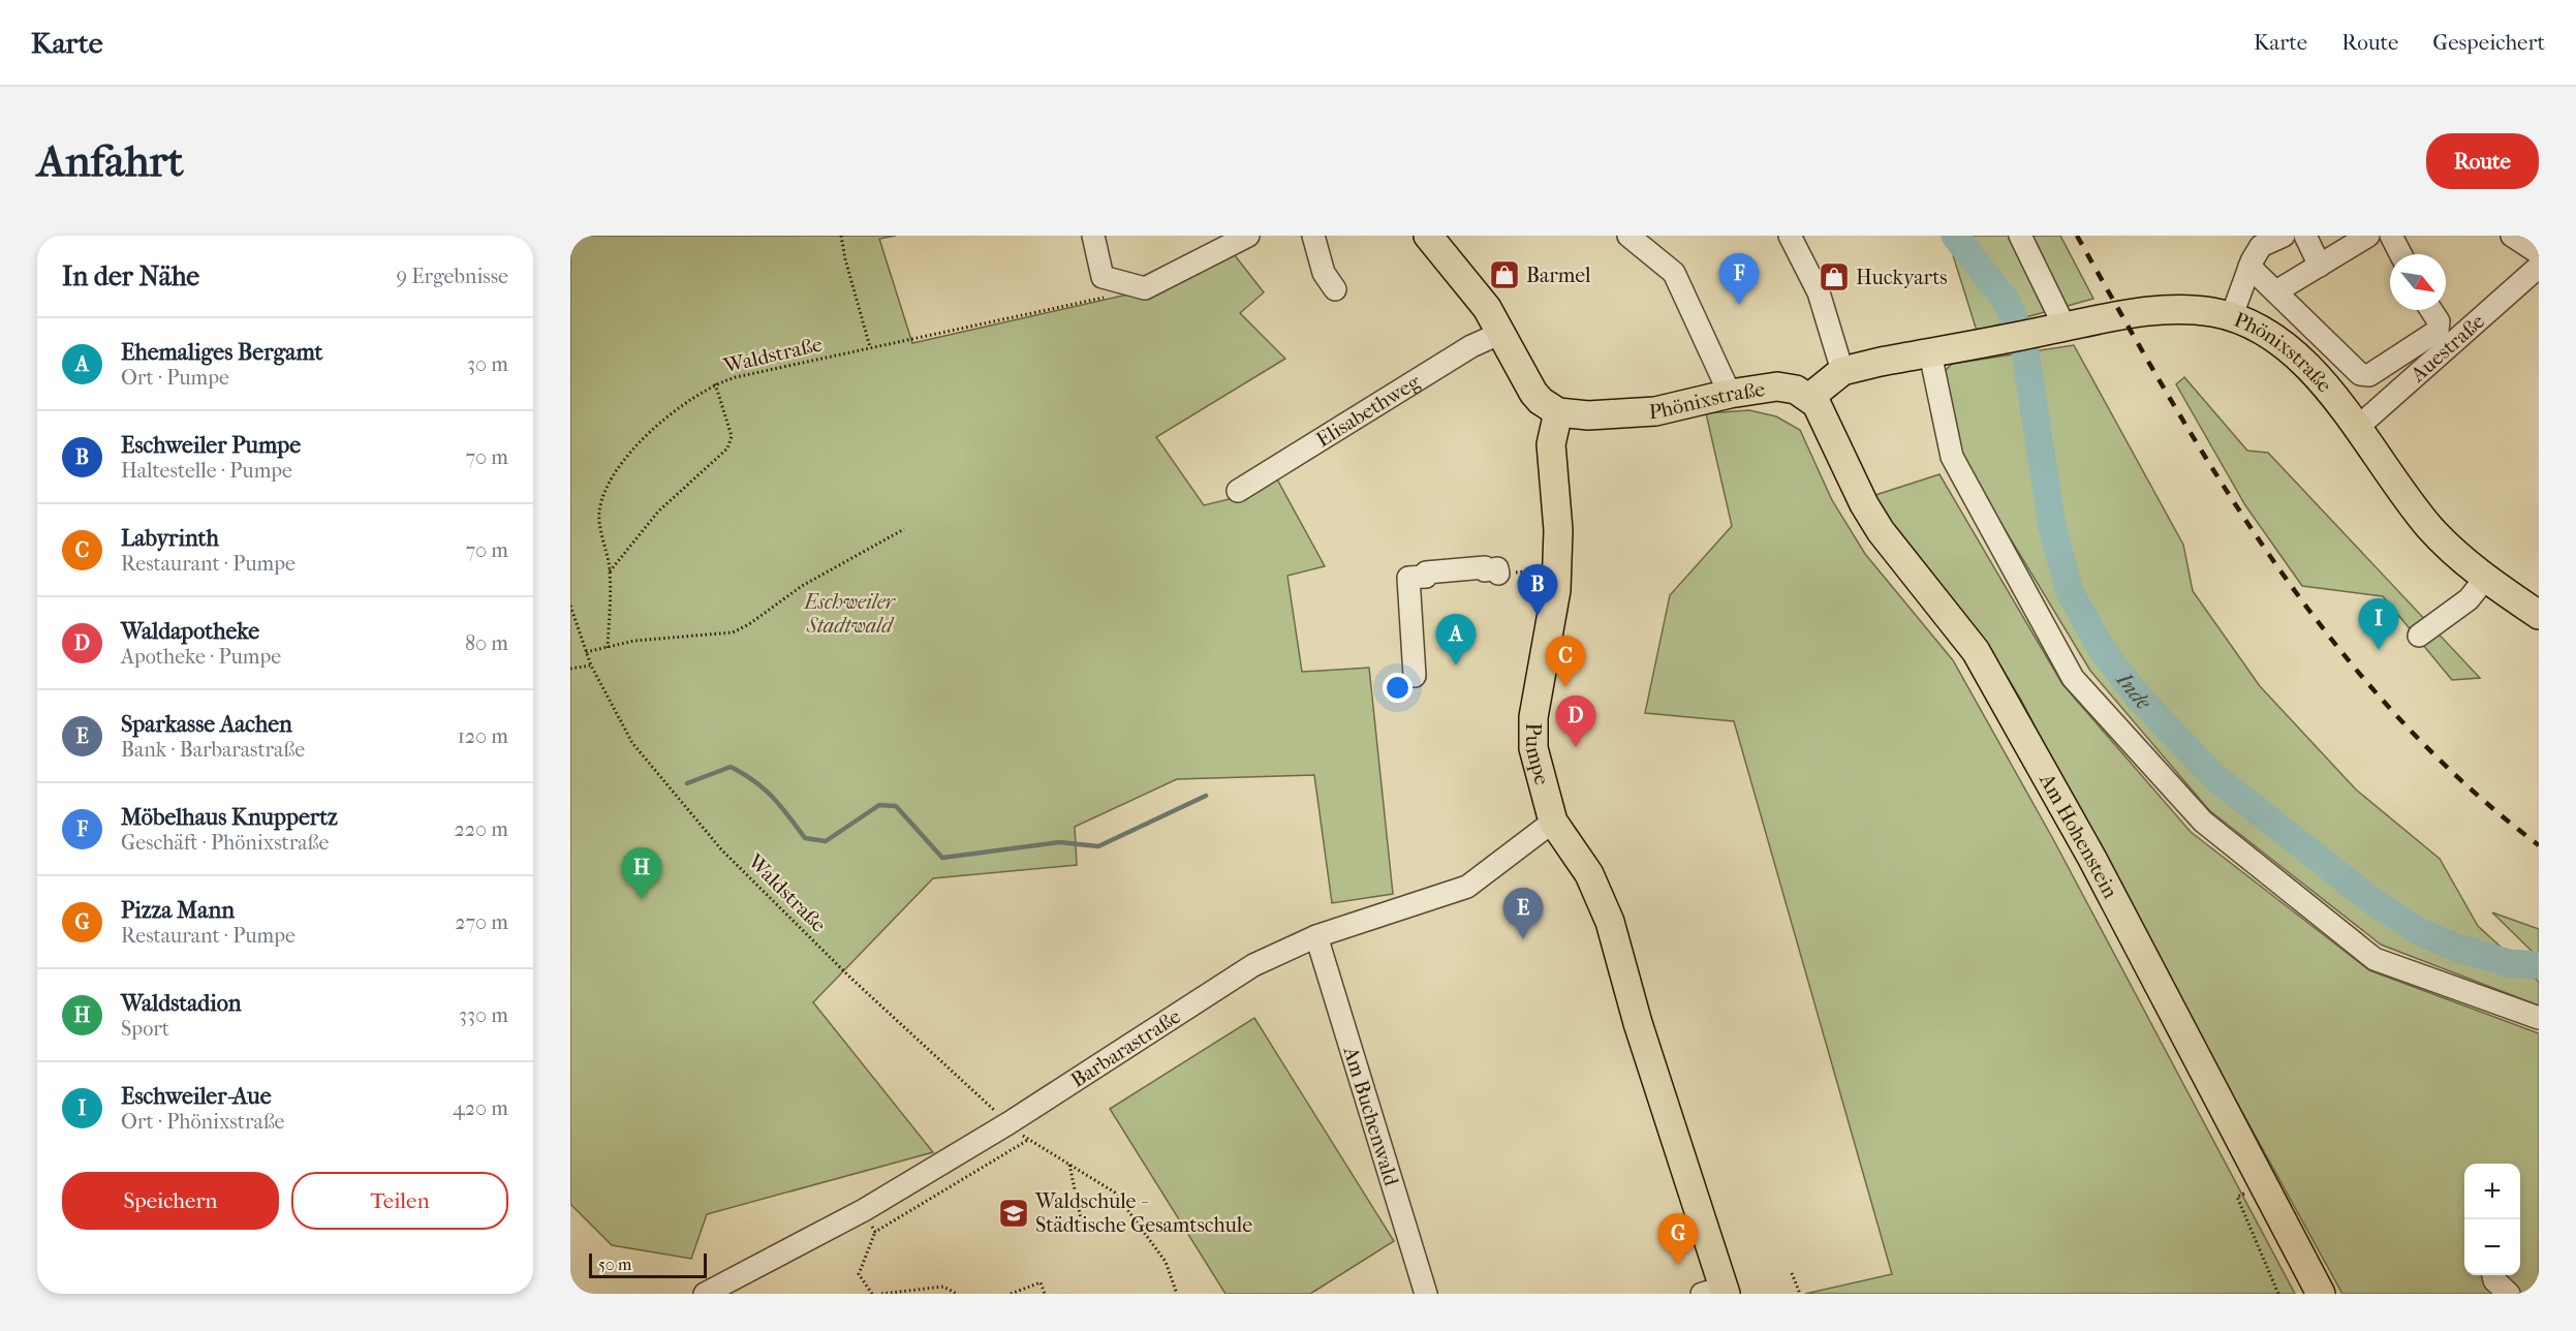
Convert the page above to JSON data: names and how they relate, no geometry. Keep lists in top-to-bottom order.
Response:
{
  "streets": {
    "main road": ["Phönixstraße", "Pumpe", "Am Hohenstein"],
    "street": [
      "Auestraße",
      "Elisabethweg",
      "Barbarastraße",
      "Am Buchenwald"
    ],
    "path": ["Waldstraße"]
  },
  "crossings": [
    ["Auestraße", "Phönixstraße"],
    ["Waldstraße", "Barbarastraße"],
    ["Phönixstraße", "Pumpe"],
    ["Phönixstraße", "Am Hohenstein"],
    ["Pumpe", "Barbarastraße"],
    ["Barbarastraße", "Am Buchenwald"]
  ],
  "water": ["Inde"],
  "parks": ["Eschweiler Stadtwald"],
  "places": {
    "shop": ["Barmel", "Huckyarts"],
    "school or university": ["Waldschule - Städtische Gesamtschule"]
  },
  "scale_bar": "50 m",
  "north": "bottom right",
  "page": {
    "header": "Karte",
    "nav": ["Karte", "Route", "Gespeichert"],
    "buttons": [
      "Route",
      ["Speichern", "Teilen"]
    ],
    "title": "Anfahrt",
    "heading": ["In der Nähe", "9 Ergebnisse"],
    "pins": [
      "F",
      "B",
      "I",
      "A",
      "C",
      "D",
      "H",
      "E",
      "G"
    ],
    "list": [
      {
        "mark": "A",
        "name": "Ehemaliges Bergamt",
        "note": "Ort · Pumpe",
        "value": "30 m"
      },
      {
        "mark": "B",
        "name": "Eschweiler Pumpe",
        "note": "Haltestelle · Pumpe",
        "value": "70 m"
      },
      {
        "mark": "C",
        "name": "Labyrinth",
        "note": "Restaurant · Pumpe",
        "value": "70 m"
      },
      {
        "mark": "D",
        "name": "Waldapotheke",
        "note": "Apotheke · Pumpe",
        "value": "80 m"
      },
      {
        "mark": "E",
        "name": "Sparkasse Aachen",
        "note": "Bank · Barbarastraße",
        "value": "120 m"
      },
      {
        "mark": "F",
        "name": "Möbelhaus Knuppertz",
        "note": "Geschäft · Phönixstraße",
        "value": "220 m"
      },
      {
        "mark": "G",
        "name": "Pizza Mann",
        "note": "Restaurant · Pumpe",
        "value": "270 m"
      },
      {
        "mark": "H",
        "name": "Waldstadion",
        "note": "Sport",
        "value": "330 m"
      },
      {
        "mark": "I",
        "name": "Eschweiler-Aue",
        "note": "Ort · Phönixstraße",
        "value": "420 m"
      }
    ],
    "map_buttons": ["+", "−"],
    "scale": "50 m"
  }
}
